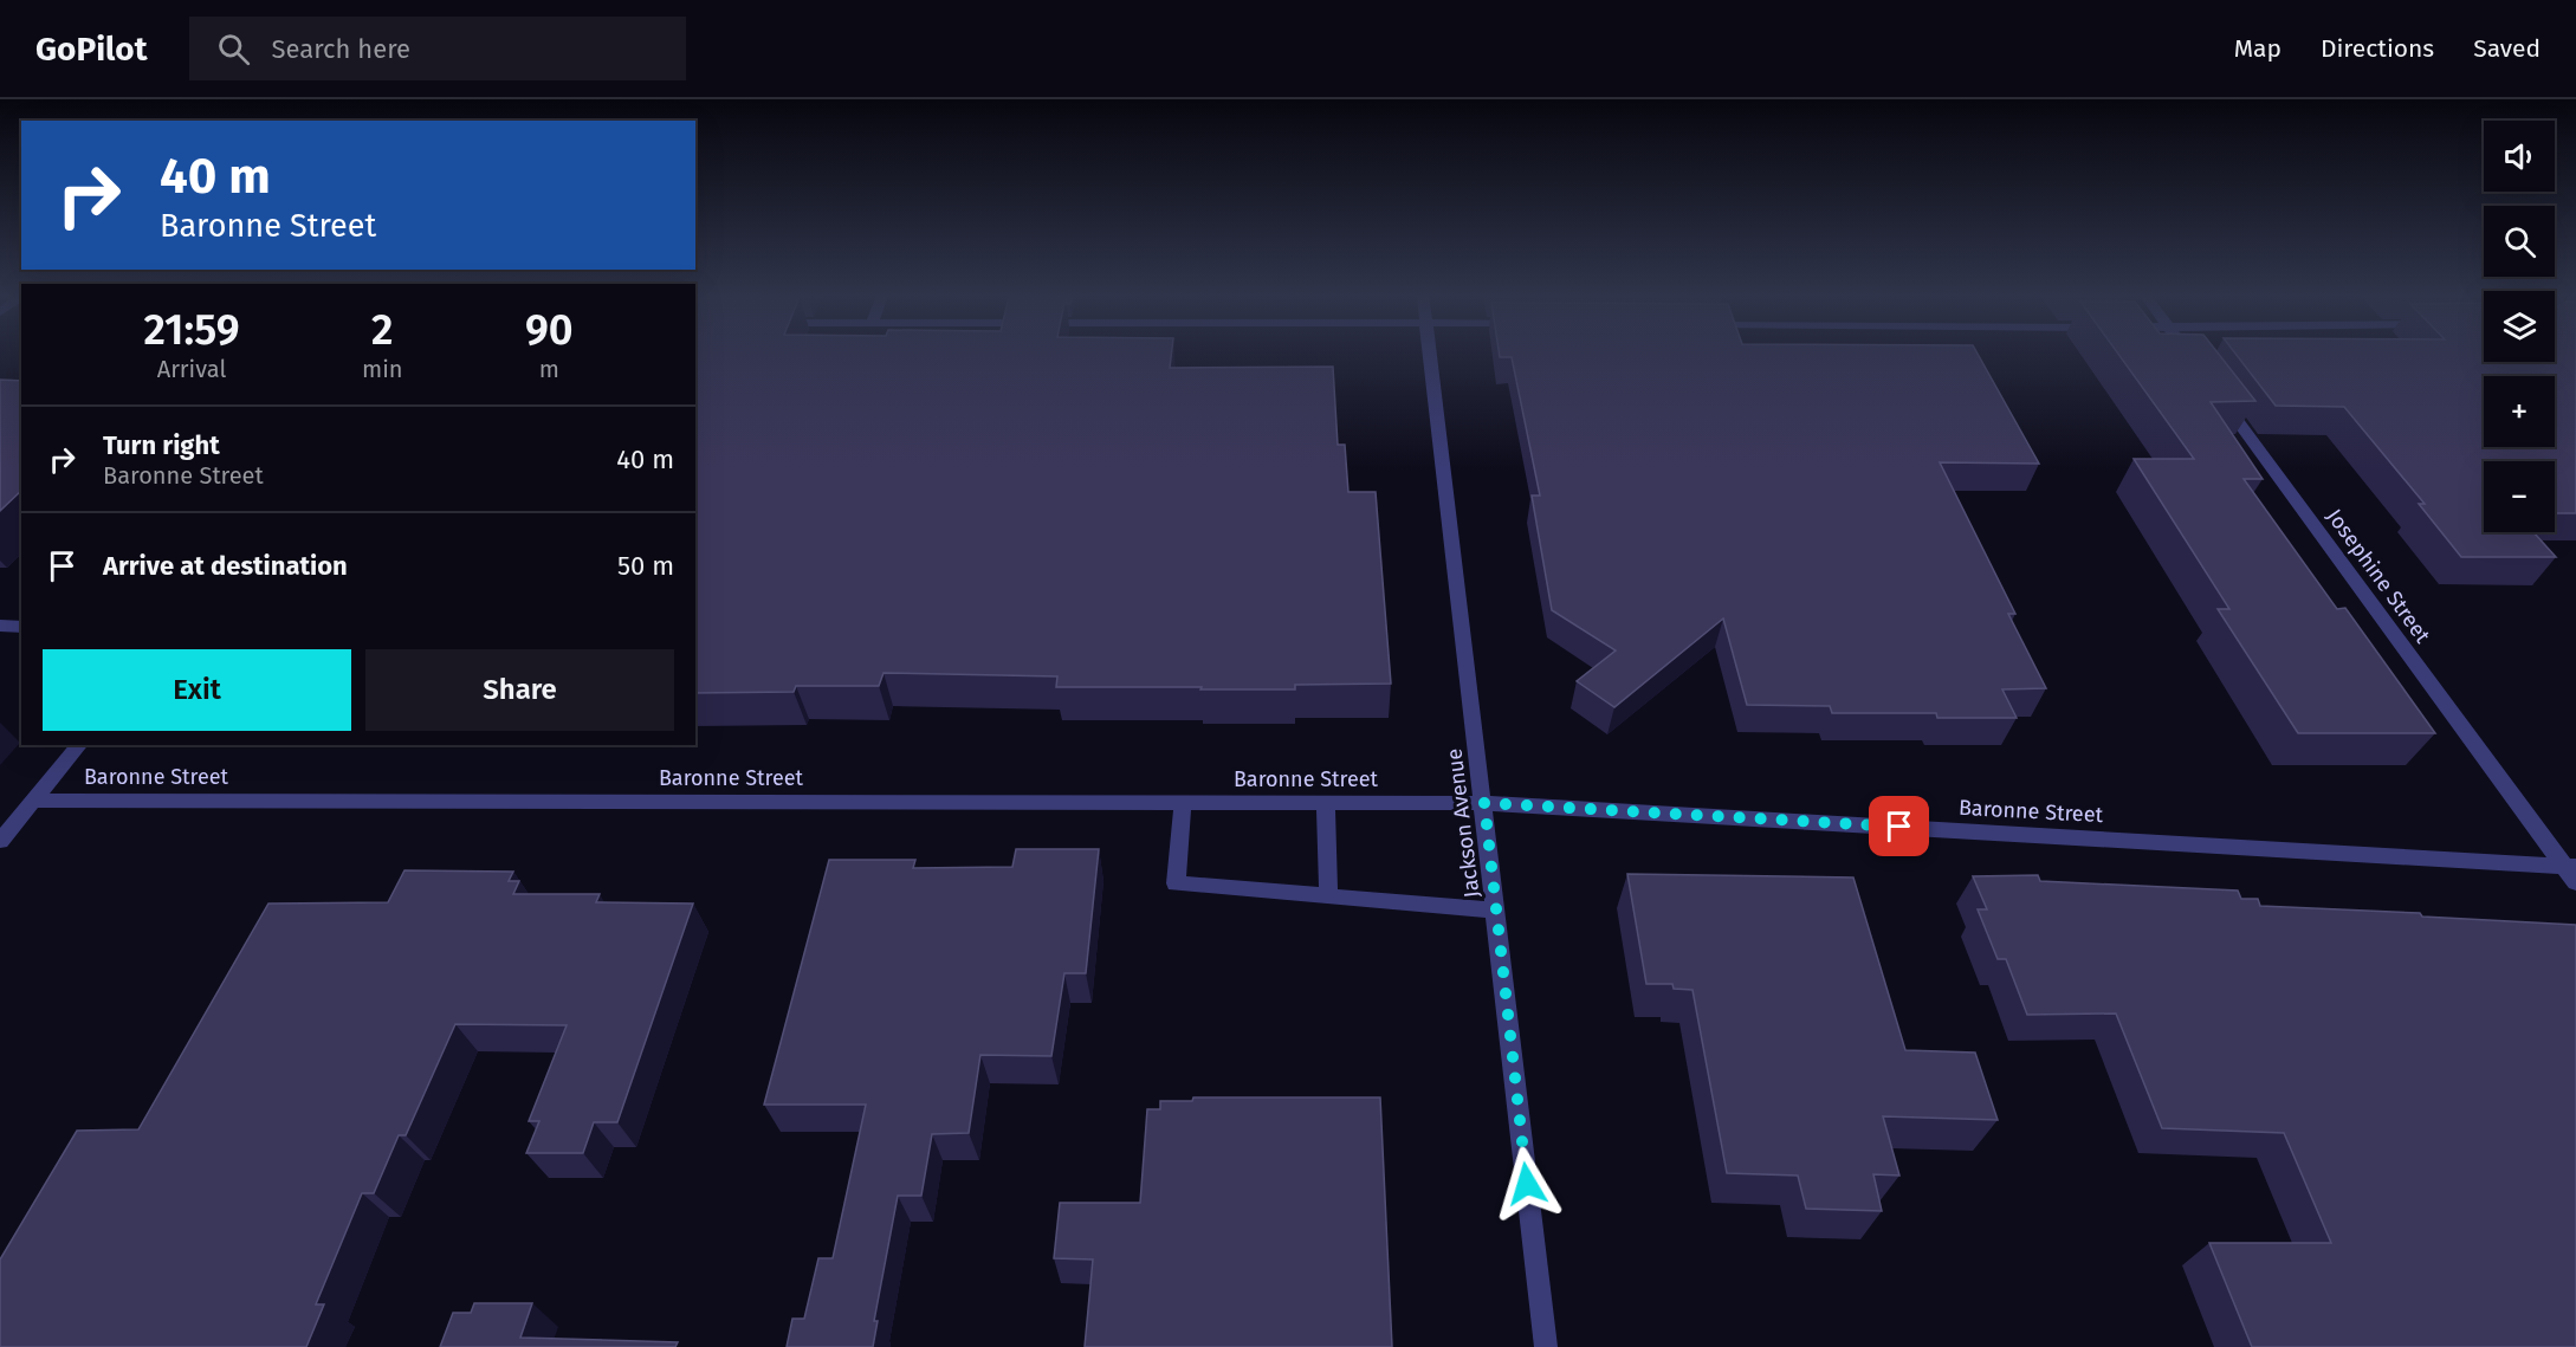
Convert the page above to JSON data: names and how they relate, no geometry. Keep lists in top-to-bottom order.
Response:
{
  "streets": {
    "street": ["Josephine Street", "Baronne Street", "Jackson Avenue"]
  },
  "crossings": [
    ["Josephine Street", "Baronne Street"],
    ["Baronne Street", "Jackson Avenue"]
  ],
  "page": {
    "header": "GoPilot",
    "search": "Search here",
    "nav": ["Map", "Directions", "Saved"],
    "map_buttons": ["+", "−"],
    "turn": ["40 m", "Baronne Street"],
    "eta": [
      "21:59",
      "Arrival",
      "2",
      "min",
      "90",
      "m"
    ],
    "list": [
      {
        "name": "Turn right",
        "note": "Baronne Street",
        "value": "40 m"
      },
      {
        "name": "Arrive at destination",
        "value": "50 m"
      }
    ],
    "buttons": ["Exit", "Share"]
  }
}
